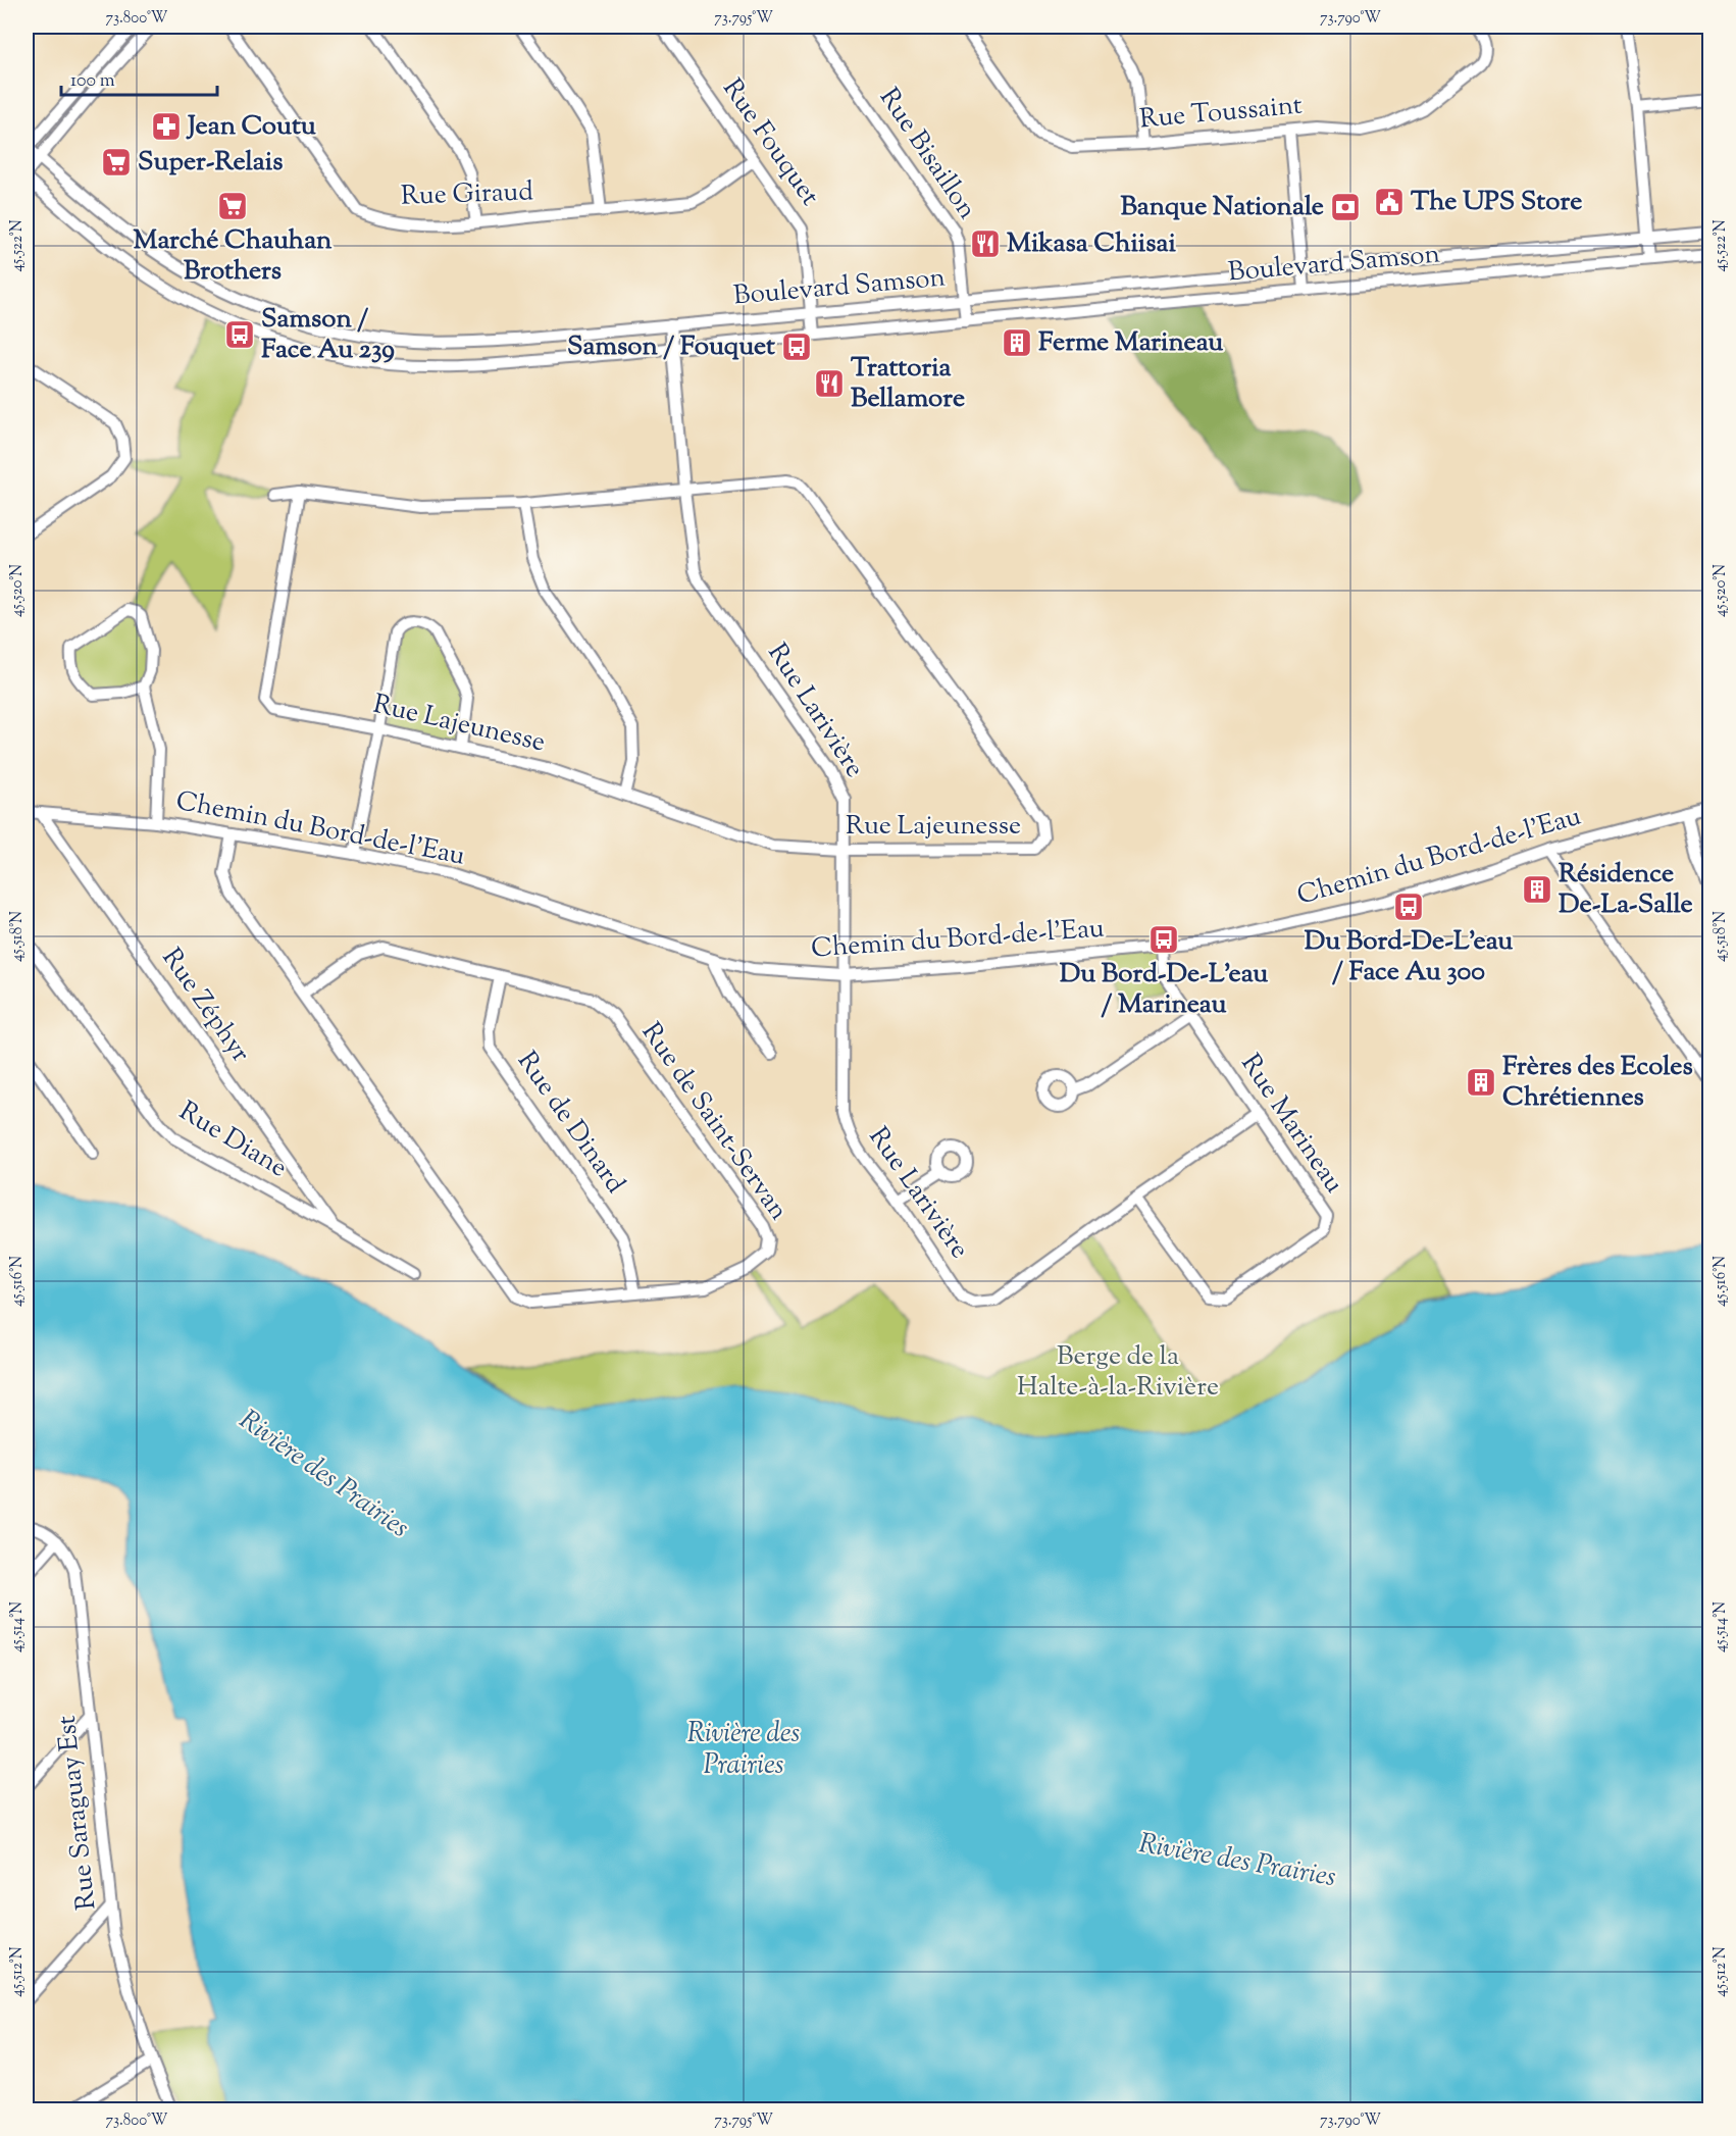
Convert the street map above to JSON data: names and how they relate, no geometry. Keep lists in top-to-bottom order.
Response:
{
  "streets": {
    "street": [
      "Rue Toussaint",
      "Rue Fouquet",
      "Rue Bisaillon",
      "Rue Giraud",
      "Boulevard Samson",
      "Rue Larivière",
      "Rue Lajeunesse",
      "Chemin du Bord-de-l'Eau",
      "Rue Zéphyr",
      "Rue de Saint-Servan",
      "Rue de Dinard",
      "Rue Marineau",
      "Rue Diane",
      "Rue Saraguay Est"
    ]
  },
  "crossings": [
    ["Rue Fouquet", "Rue Giraud"],
    ["Rue Fouquet", "Boulevard Samson"],
    ["Rue Bisaillon", "Boulevard Samson"],
    ["Boulevard Samson", "Rue Larivière"],
    ["Rue Larivière", "Rue Lajeunesse"],
    ["Rue Larivière", "Chemin du Bord-de-l'Eau"],
    ["Rue Larivière", "Rue Marineau"],
    ["Chemin du Bord-de-l'Eau", "Rue Zéphyr"],
    ["Chemin du Bord-de-l'Eau", "Rue de Saint-Servan"],
    ["Chemin du Bord-de-l'Eau", "Rue Marineau"],
    ["Rue Zéphyr", "Rue Diane"],
    ["Rue de Saint-Servan", "Rue de Dinard"]
  ],
  "water": ["Rivière des Prairies"],
  "parks": ["Berge de la Halte-à-la-Rivière"],
  "places": {
    "pharmacy": ["Jean Coutu"],
    "supermarket": ["Super-Relais", "Marché Chauhan Brothers"],
    "public building": ["The UPS Store"],
    "bank": ["Banque Nationale"],
    "restaurant": ["Mikasa Chiisai", "Trattoria Bellamore"],
    "bus stop": [
      "Samson / Face Au 239",
      "Samson / Fouquet",
      "Du Bord-De-L'eau / Face Au 300",
      "Du Bord-De-L'eau / Marineau"
    ],
    "building": ["Ferme Marineau", "Résidence De-La-Salle", "Frères des Ecoles Chrétiennes"]
  },
  "scale_bar": "100 m",
  "coordinates": [
    "73.800°W",
    "73.795°W",
    "73.790°W",
    "45.522°N",
    "45.520°N",
    "45.518°N",
    "45.516°N",
    "45.514°N",
    "45.512°N"
  ]
}
